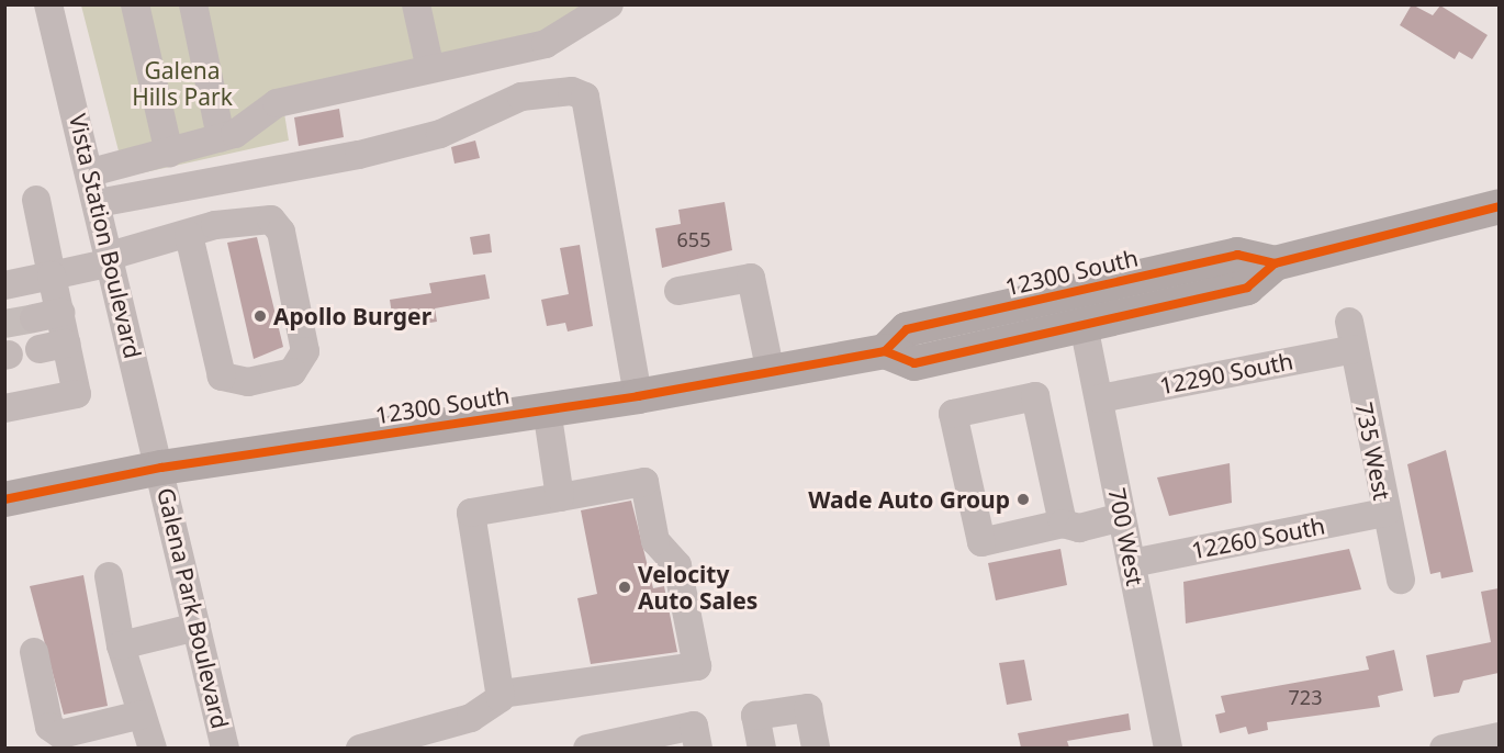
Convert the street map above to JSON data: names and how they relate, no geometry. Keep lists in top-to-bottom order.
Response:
{
  "streets": {
    "main road": ["12300 South"],
    "street": [
      "Vista Station Boulevard",
      "12290 South",
      "735 West",
      "700 West",
      "12260 South",
      "Galena Park Boulevard"
    ]
  },
  "crossings": [
    ["Vista Station Boulevard", "12300 South"],
    ["Vista Station Boulevard", "Galena Park Boulevard"],
    ["12300 South", "700 West"],
    ["12300 South", "Galena Park Boulevard"],
    ["12290 South", "735 West"],
    ["12290 South", "700 West"],
    ["735 West", "12260 South"],
    ["700 West", "12260 South"]
  ],
  "parks": ["Galena Hills Park"],
  "places": ["Apollo Burger", "Wade Auto Group", "Velocity Auto Sales"],
  "house_numbers": ["655", "723"]
}
